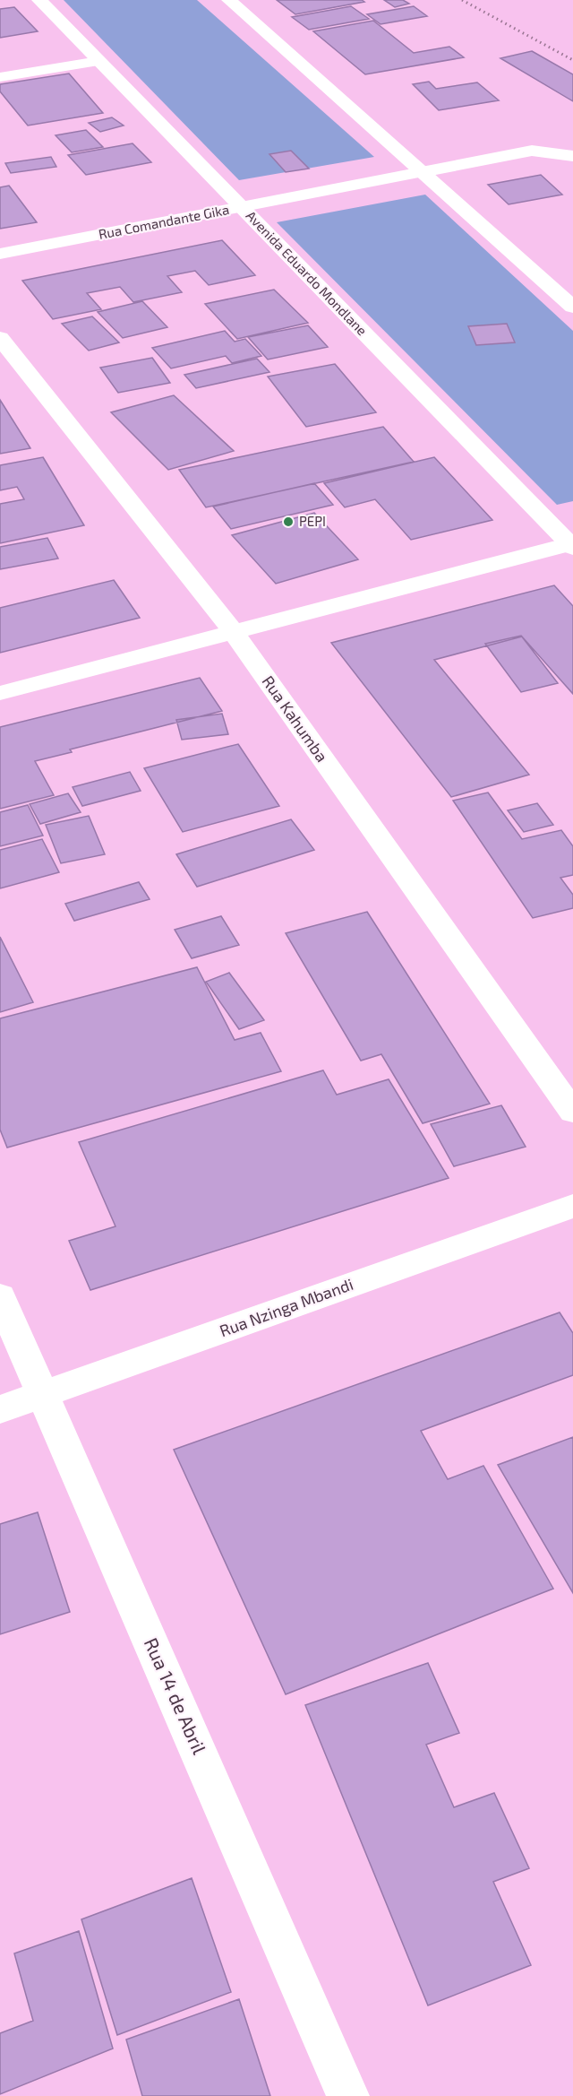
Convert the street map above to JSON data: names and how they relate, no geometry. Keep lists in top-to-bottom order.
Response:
{
  "streets": {
    "street": [
      "Rua Comandante Gika",
      "Avenida Eduardo Mondlane",
      "Rua Kahumba",
      "Rua Nzinga Mbandi",
      "Rua 14 de Abril"
    ]
  },
  "crossings": [
    ["Rua Comandante Gika", "Avenida Eduardo Mondlane"],
    ["Rua Nzinga Mbandi", "Rua 14 de Abril"]
  ],
  "places": ["PEPI"]
}
